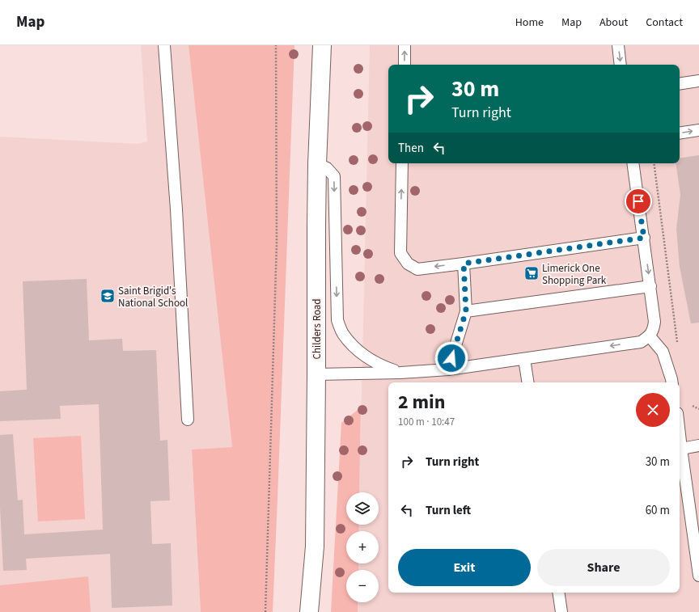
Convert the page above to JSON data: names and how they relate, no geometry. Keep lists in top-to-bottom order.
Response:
{
  "streets": {
    "main road": ["Childers Road"]
  },
  "places": {
    "supermarket": ["Limerick One Shopping Park"],
    "school or university": ["Saint Brigid's National School"]
  },
  "page": {
    "header": "Map",
    "nav": [
      "Home",
      "Map",
      "About",
      "Contact"
    ],
    "turn": ["30 m", "Turn right"],
    "then": "Then",
    "heading": ["2 min", "100 m · 10:47"],
    "list": [
      {
        "name": "Turn right",
        "value": "30 m"
      },
      {
        "name": "Turn left",
        "value": "60 m"
      }
    ],
    "map_buttons": ["+", "−"],
    "buttons": ["Exit", "Share"]
  }
}
